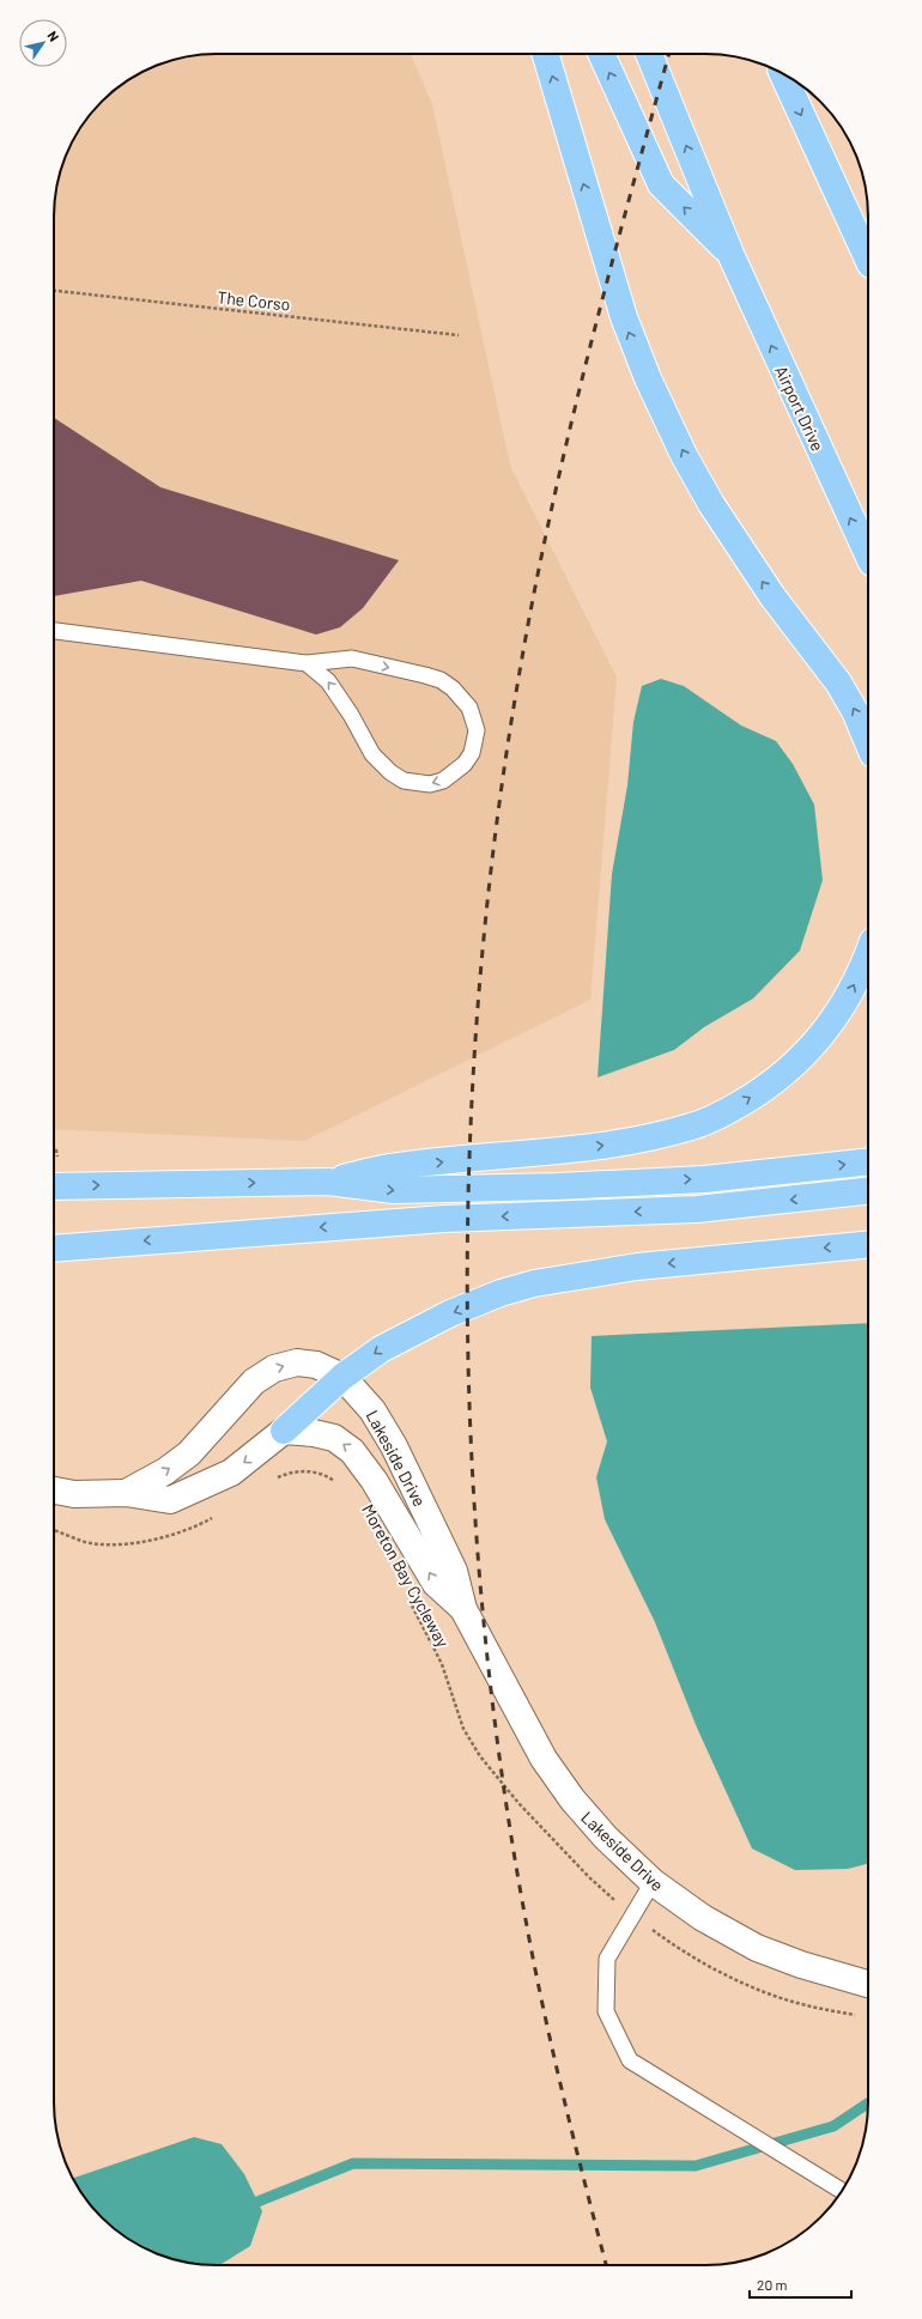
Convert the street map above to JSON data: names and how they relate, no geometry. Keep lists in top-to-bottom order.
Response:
{
  "streets": {
    "main road": ["Airport Drive"],
    "street": ["Lakeside Drive"],
    "path": ["The Corso", "Moreton Bay Cycleway"]
  },
  "scale_bar": "20 m",
  "north": "top right"
}
